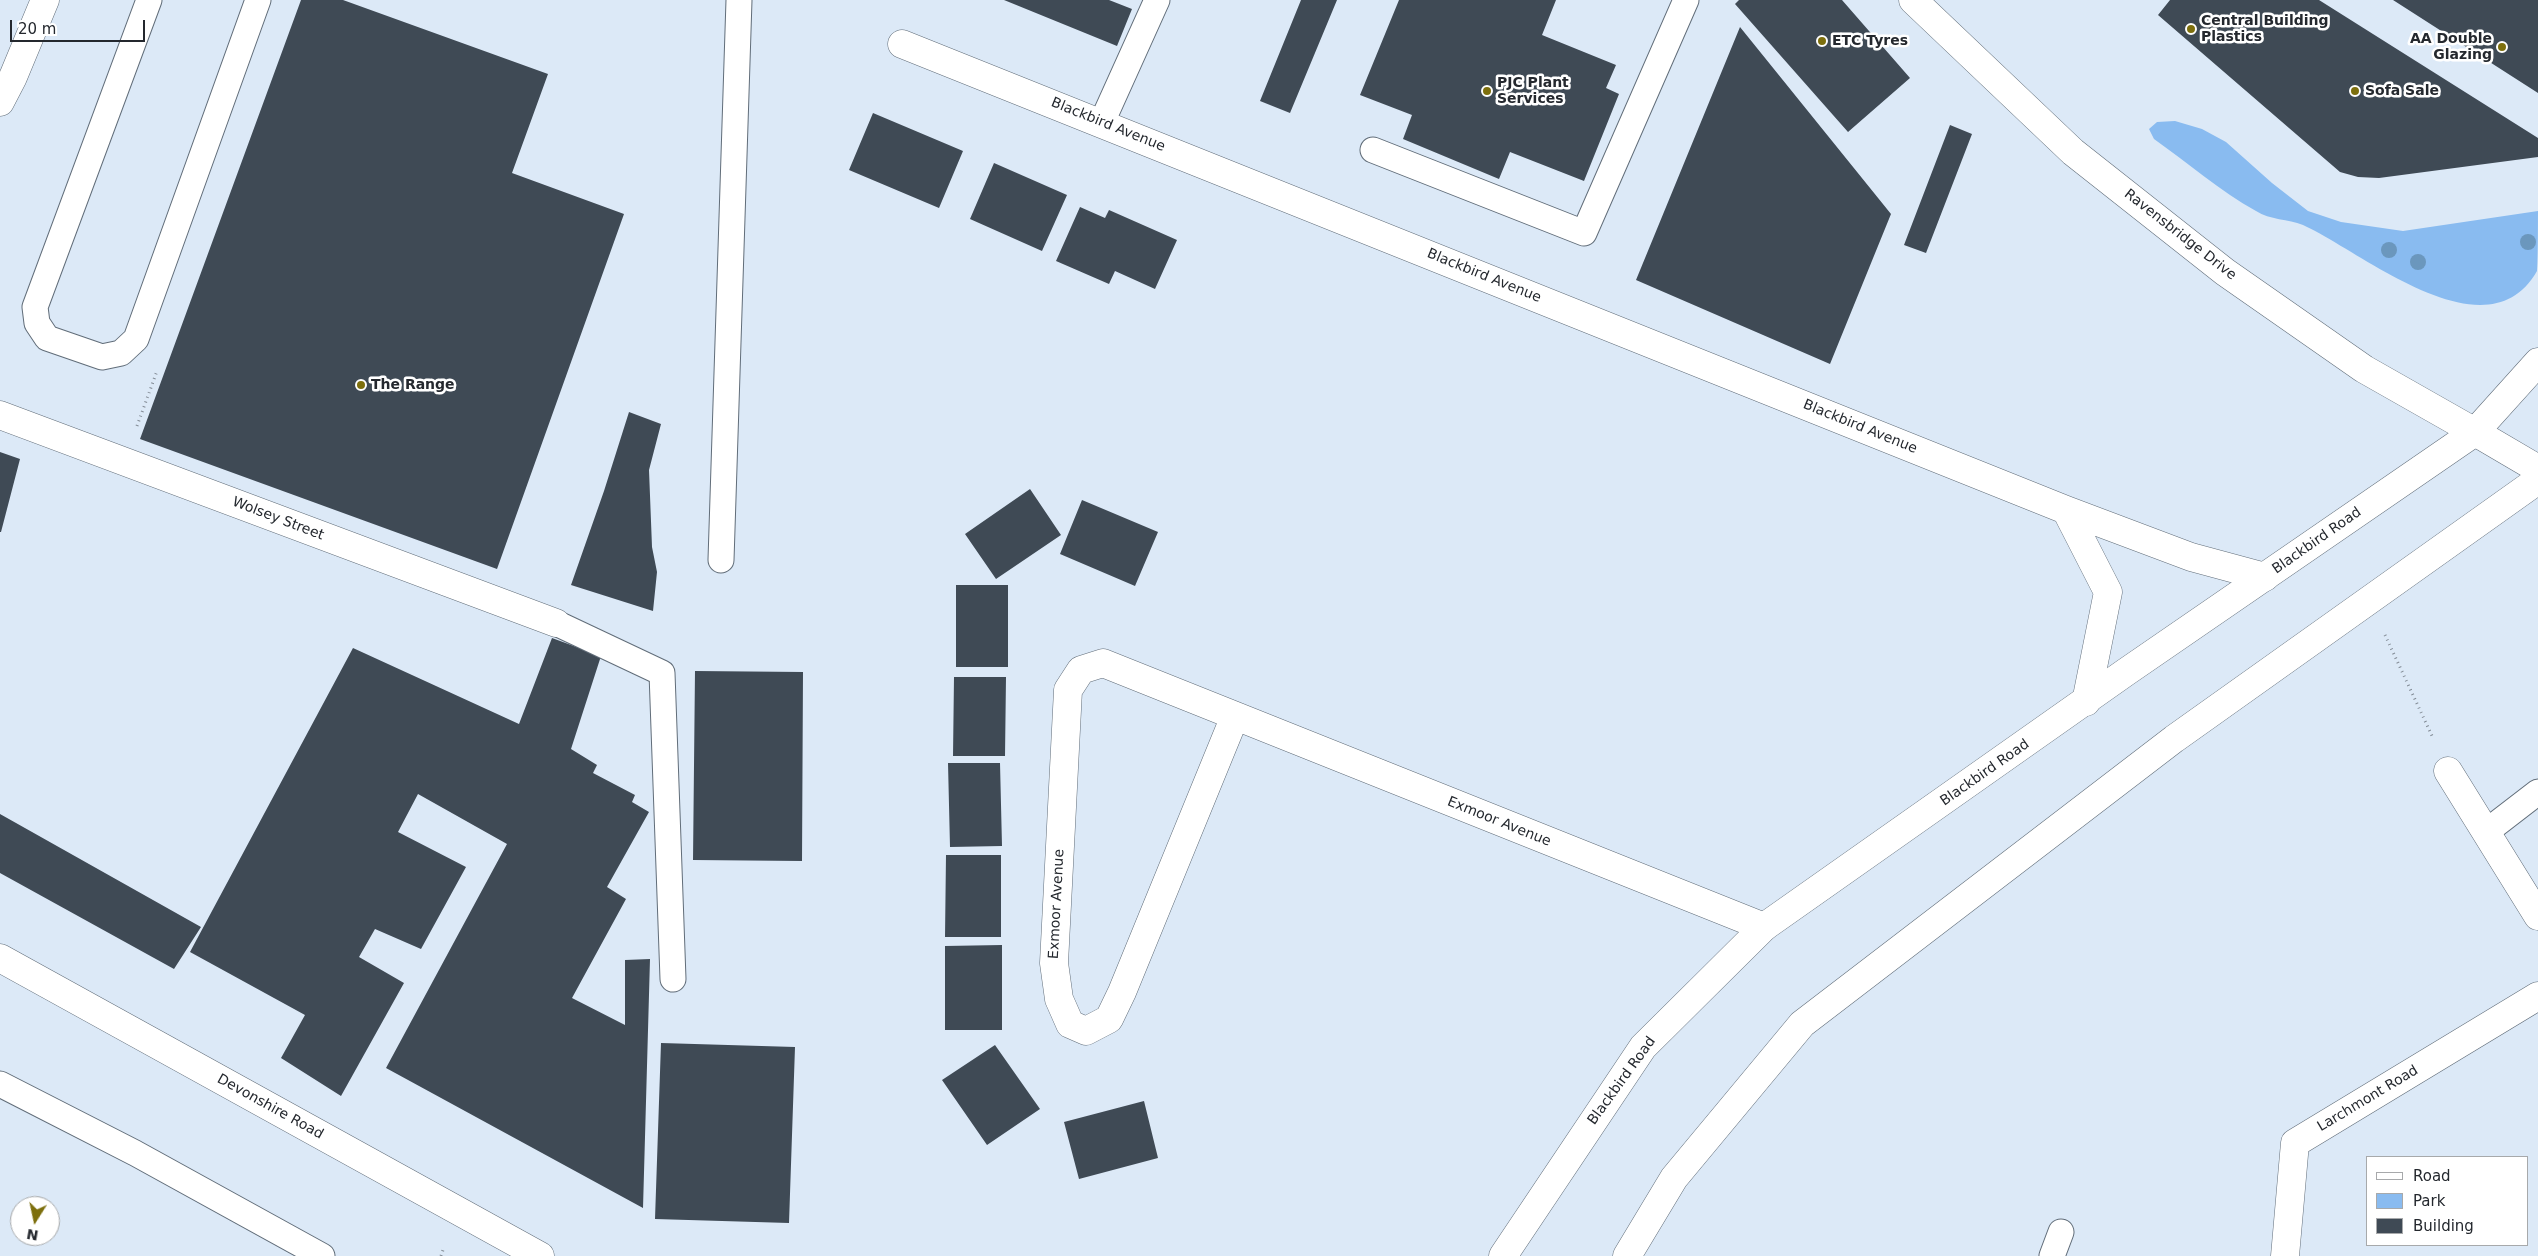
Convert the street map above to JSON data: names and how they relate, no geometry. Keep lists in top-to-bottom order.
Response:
{
  "streets": {
    "street": [
      "Blackbird Avenue",
      "Ravensbridge Drive",
      "Wolsey Street",
      "Blackbird Road",
      "Exmoor Avenue",
      "Larchmont Road",
      "Devonshire Road"
    ]
  },
  "crossings": [
    ["Blackbird Avenue", "Blackbird Road"],
    ["Ravensbridge Drive", "Blackbird Road"],
    ["Blackbird Road", "Exmoor Avenue"]
  ],
  "places": [
    "Central Building Plastics",
    "ETC Tyres",
    "AA Double Glazing",
    "PJC Plant Services",
    "Sofa Sale",
    "The Range"
  ],
  "legend": ["Road", "Park", "Building"],
  "scale_bar": "20 m",
  "north": "bottom"
}
